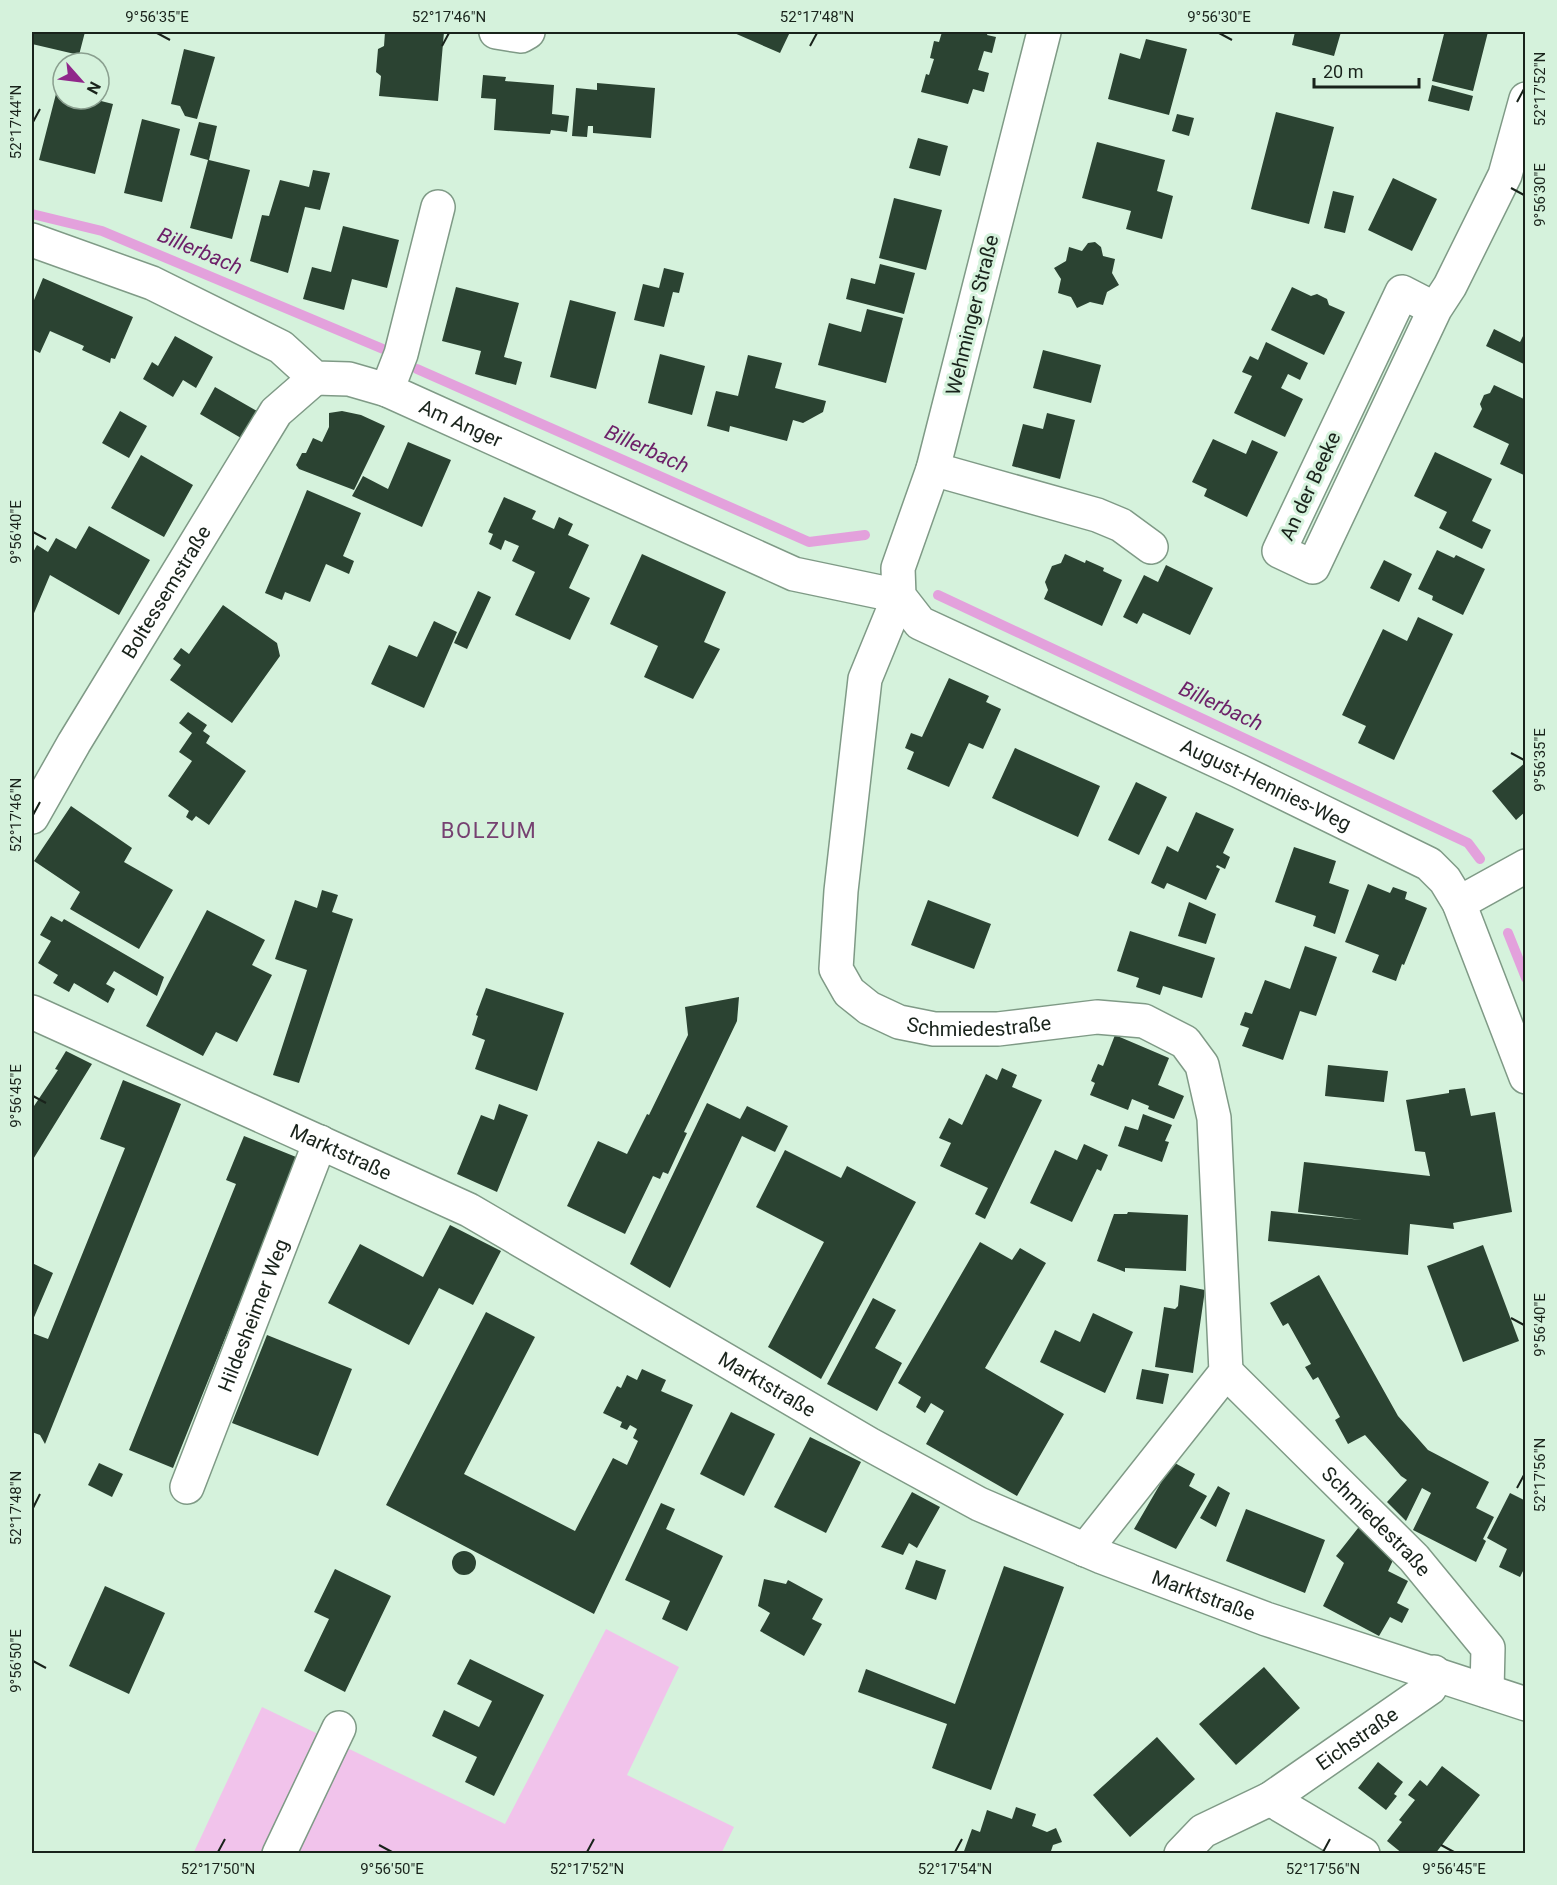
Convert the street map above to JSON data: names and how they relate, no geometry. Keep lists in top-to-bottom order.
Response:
{
  "streets": {
    "street": [
      "Wehminger Straße",
      "Am Anger",
      "An der Beeke",
      "Boltessemstraße",
      "August-Hennies-Weg",
      "Schmiedestraße",
      "Marktstraße",
      "Hildesheimer Weg",
      "Eichstraße"
    ]
  },
  "crossings": [
    ["Wehminger Straße", "Am Anger"],
    ["Wehminger Straße", "August-Hennies-Weg"],
    ["Wehminger Straße", "Schmiedestraße"],
    ["Am Anger", "Boltessemstraße"],
    ["Am Anger", "August-Hennies-Weg"],
    ["Am Anger", "Schmiedestraße"],
    ["August-Hennies-Weg", "Schmiedestraße"],
    ["Schmiedestraße", "Marktstraße"],
    ["Marktstraße", "Hildesheimer Weg"],
    ["Marktstraße", "Eichstraße"]
  ],
  "districts": ["BOLZUM"],
  "water": ["Billerbach"],
  "scale_bar": "20 m",
  "north": "bottom right",
  "coordinates": [
    "9°56'35\"E",
    "52°17'46\"N",
    "52°17'48\"N",
    "9°56'30\"E",
    "52°17'52\"N",
    "52°17'44\"N",
    "9°56'40\"E",
    "9°56'45\"E",
    "52°17'56\"N",
    "9°56'50\"E",
    "52°17'50\"N",
    "52°17'54\"N"
  ]
}
